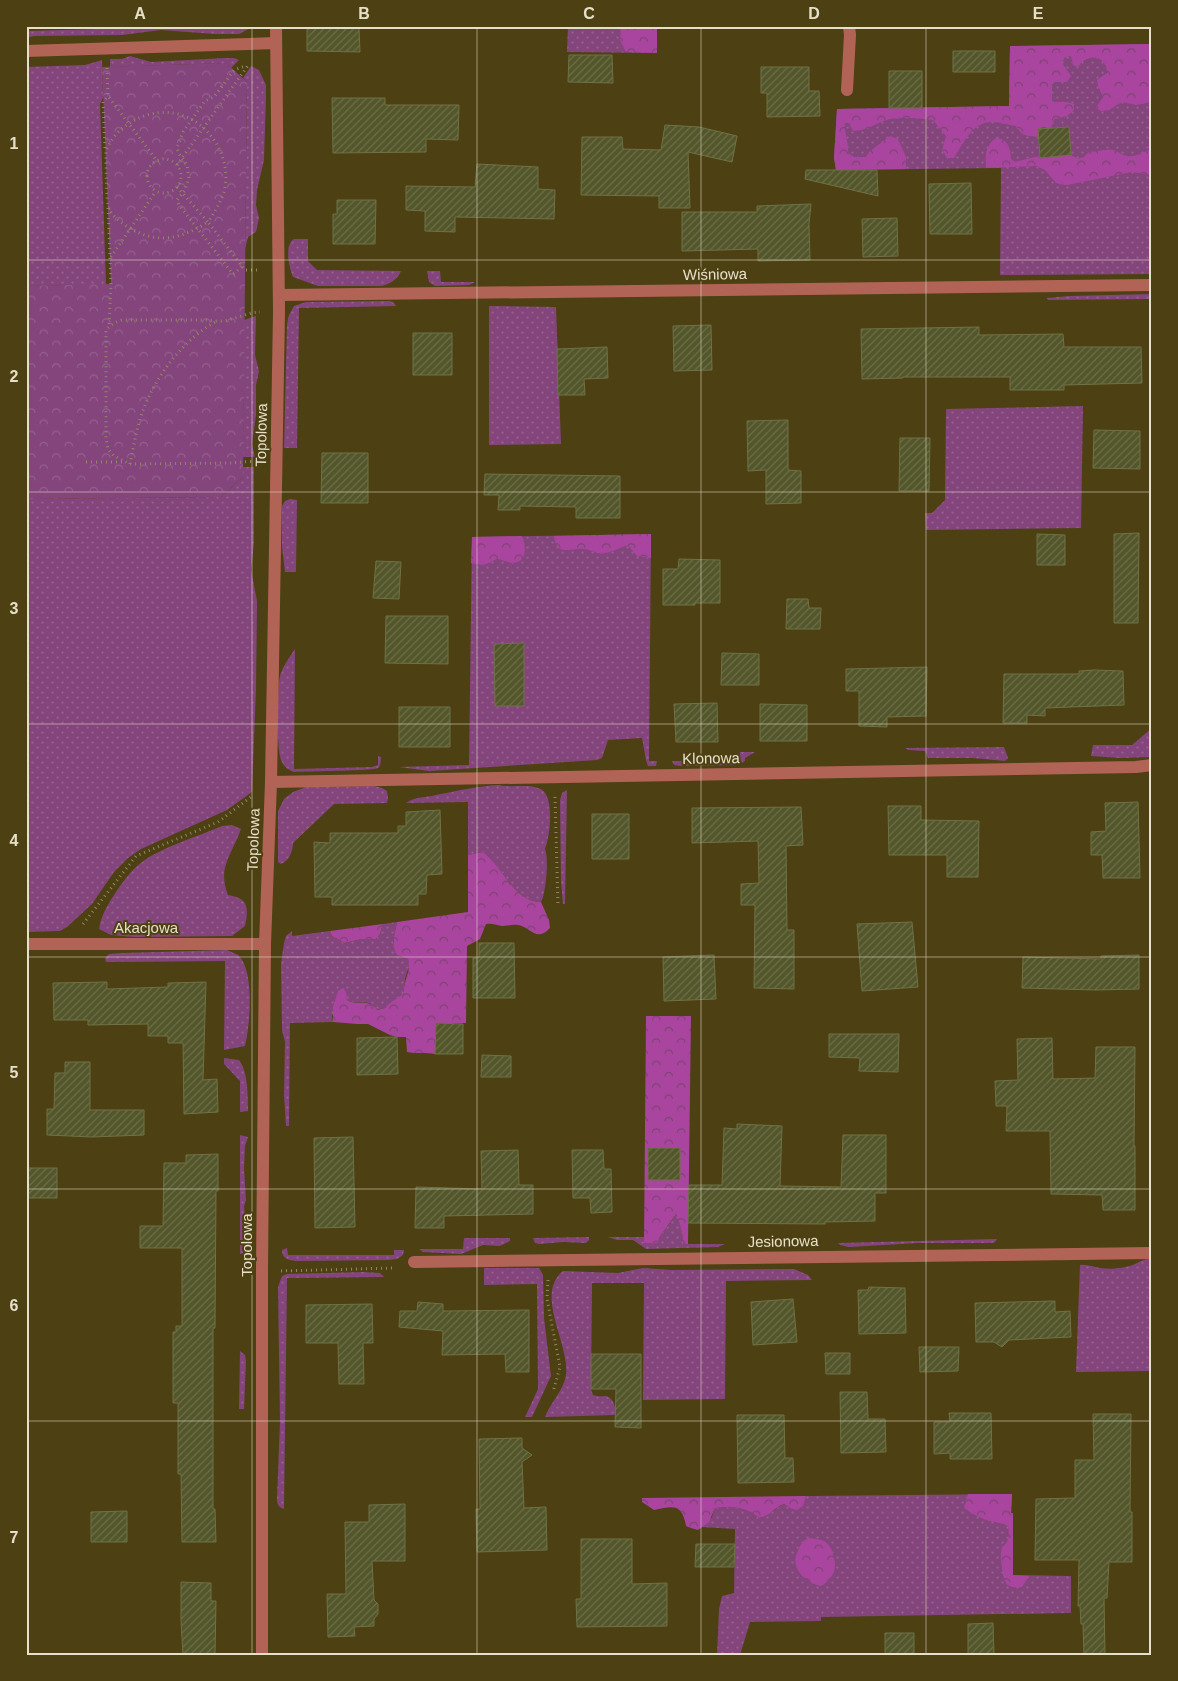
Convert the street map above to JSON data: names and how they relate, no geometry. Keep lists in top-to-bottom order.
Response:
{
  "streets": {
    "street": [
      "Wiśniowa",
      "Topolowa",
      "Klonowa",
      "Akacjowa",
      "Jesionowa"
    ]
  },
  "crossings": [
    ["Wiśniowa", "Topolowa"],
    ["Topolowa", "Klonowa"],
    ["Topolowa", "Akacjowa"]
  ],
  "grid": {
    "columns": [
      "A",
      "B",
      "C",
      "D",
      "E"
    ],
    "rows": [
      "1",
      "2",
      "3",
      "4",
      "5",
      "6",
      "7"
    ]
  }
}
